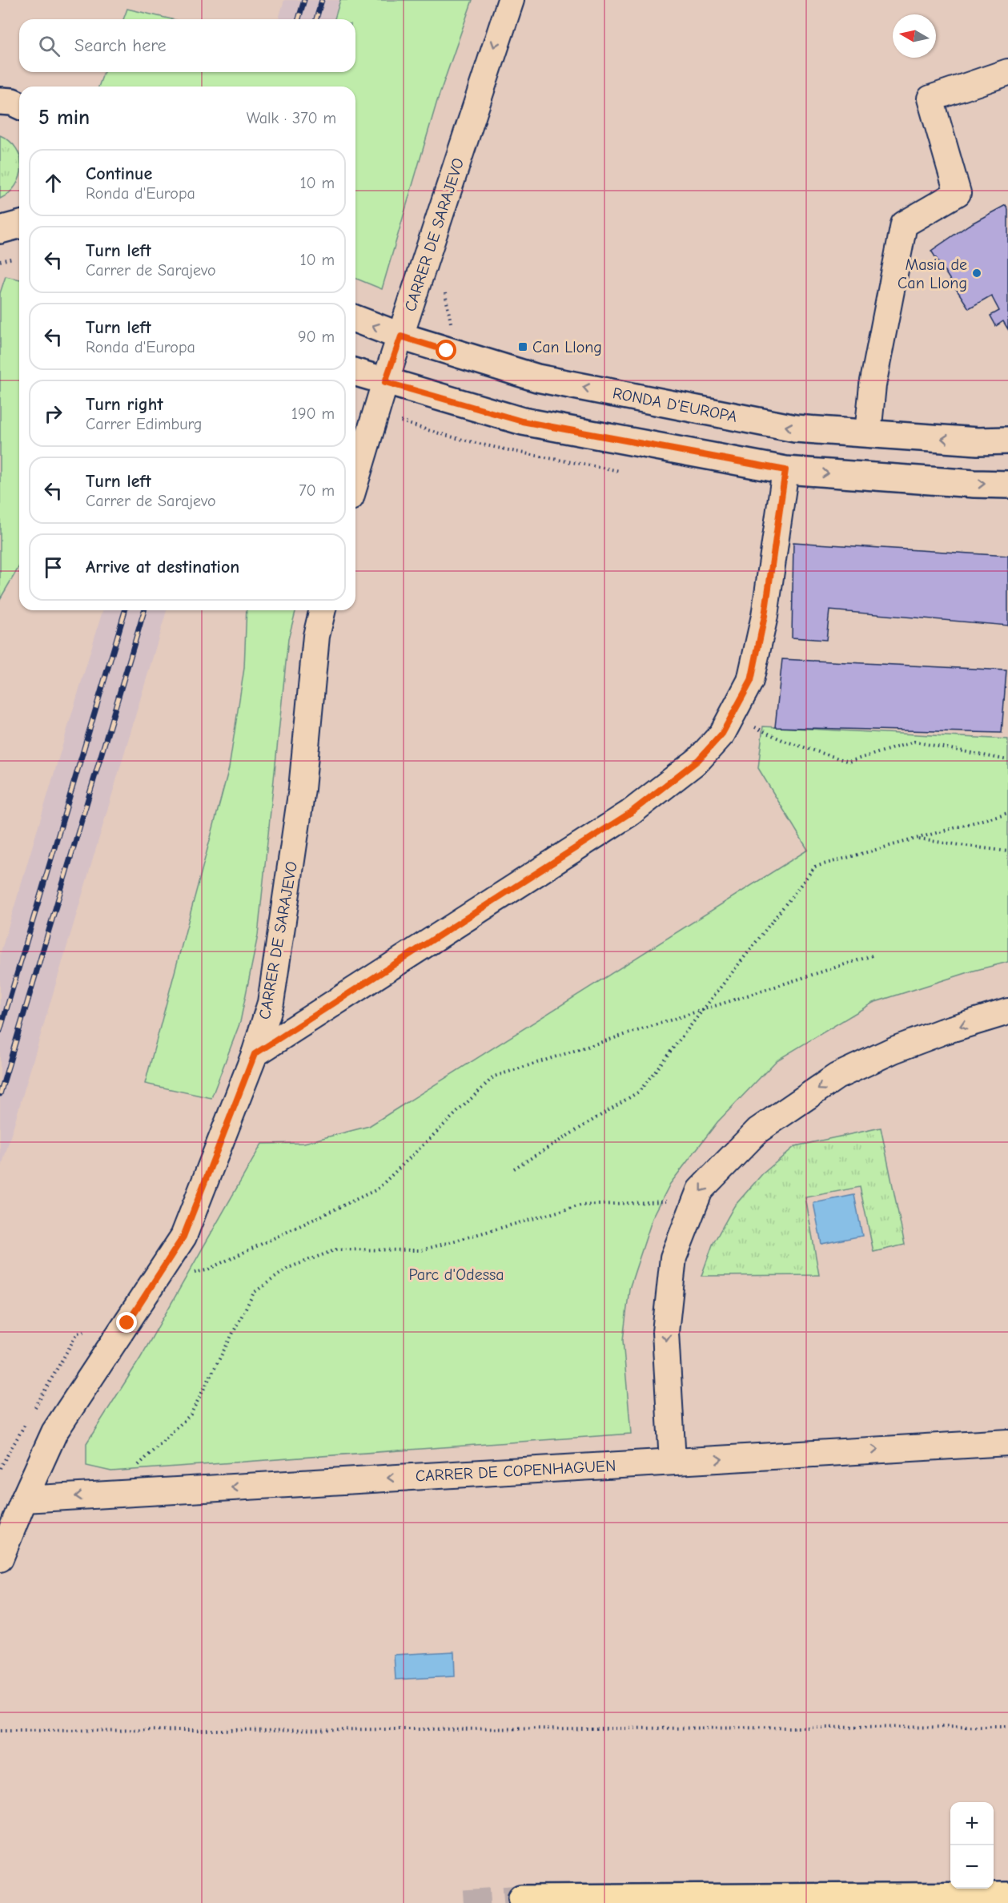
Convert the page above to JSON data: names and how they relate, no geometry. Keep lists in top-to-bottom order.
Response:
{
  "streets": {
    "street": ["CARRER DE SARAJEVO", "RONDA D'EUROPA", "CARRER DE COPENHAGUEN"]
  },
  "crossings": [
    ["CARRER DE SARAJEVO", "RONDA D'EUROPA"],
    ["CARRER DE SARAJEVO", "CARRER DE COPENHAGUEN"]
  ],
  "parks": ["Parc d'Odessa"],
  "places": {
    "other": ["Masia de Can Llong"],
    "transit": ["Can Llong"]
  },
  "north": "left",
  "page": {
    "search": "Search here",
    "heading": ["5 min", "Walk · 370 m"],
    "list": [
      ["Continue", "Ronda d'Europa", "10 m"],
      ["Turn left", "Carrer de Sarajevo", "10 m"],
      ["Turn left", "Ronda d'Europa", "90 m"],
      ["Turn right", "Carrer Edimburg", "190 m"],
      ["Turn left", "Carrer de Sarajevo", "70 m"],
      "Arrive at destination"
    ],
    "map_buttons": ["+", "−"]
  }
}
